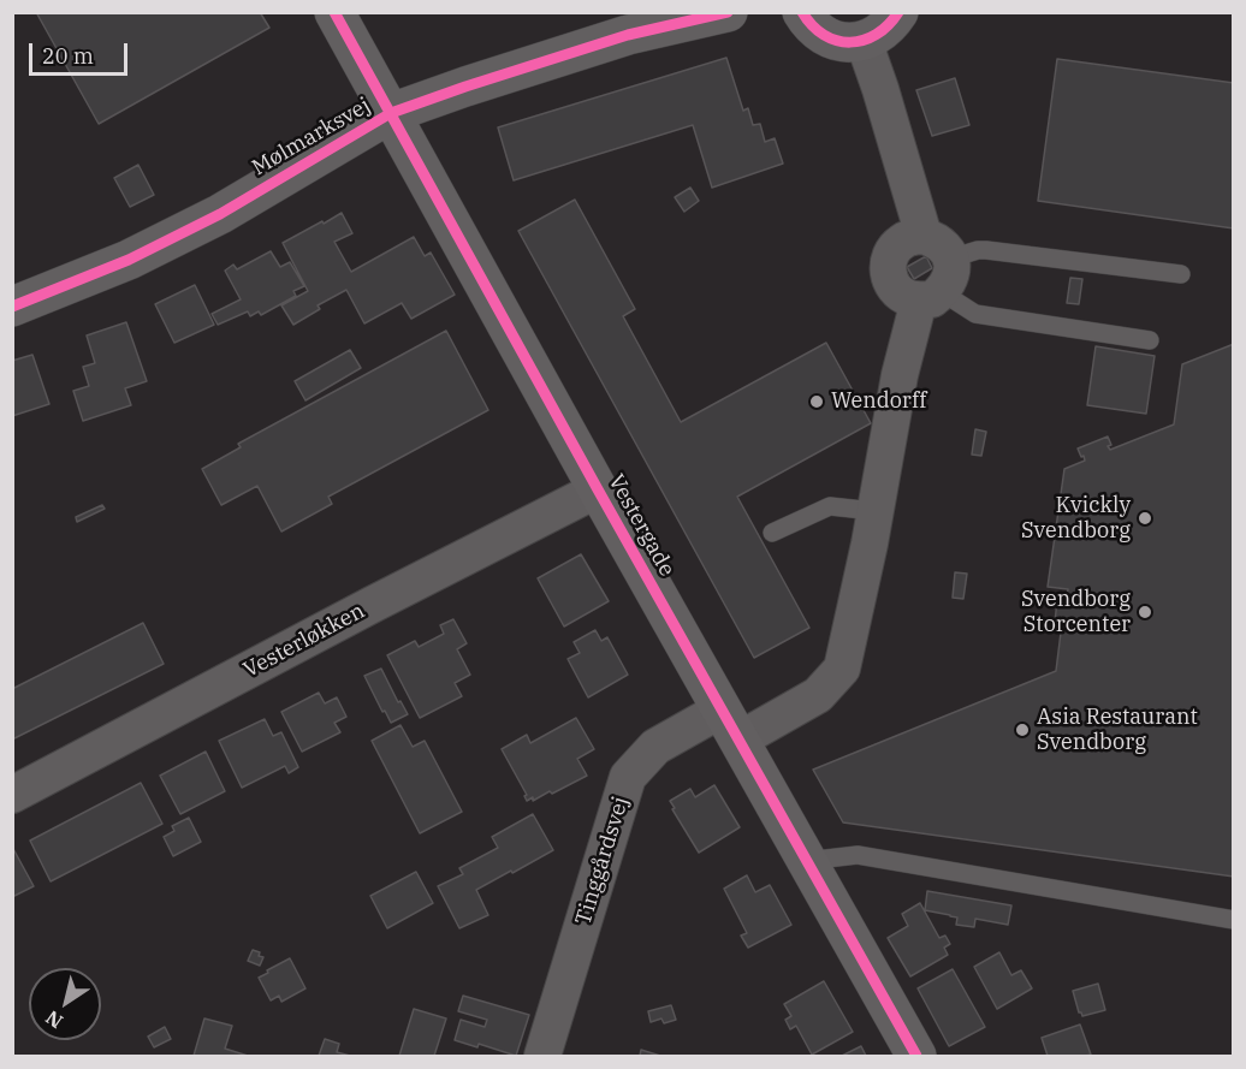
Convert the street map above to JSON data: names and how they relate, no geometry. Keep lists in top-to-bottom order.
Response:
{
  "streets": {
    "street": [
      "Mølmarksvej",
      "Vestergade",
      "Vesterløkken",
      "Tinggårdsvej"
    ]
  },
  "crossings": [
    ["Mølmarksvej", "Vestergade"],
    ["Vestergade", "Vesterløkken"],
    ["Vestergade", "Tinggårdsvej"]
  ],
  "places": [
    "Wendorff",
    "Kvickly Svendborg",
    "Svendborg Storcenter",
    "Asia Restaurant Svendborg"
  ],
  "scale_bar": "20 m",
  "north": "bottom left"
}
